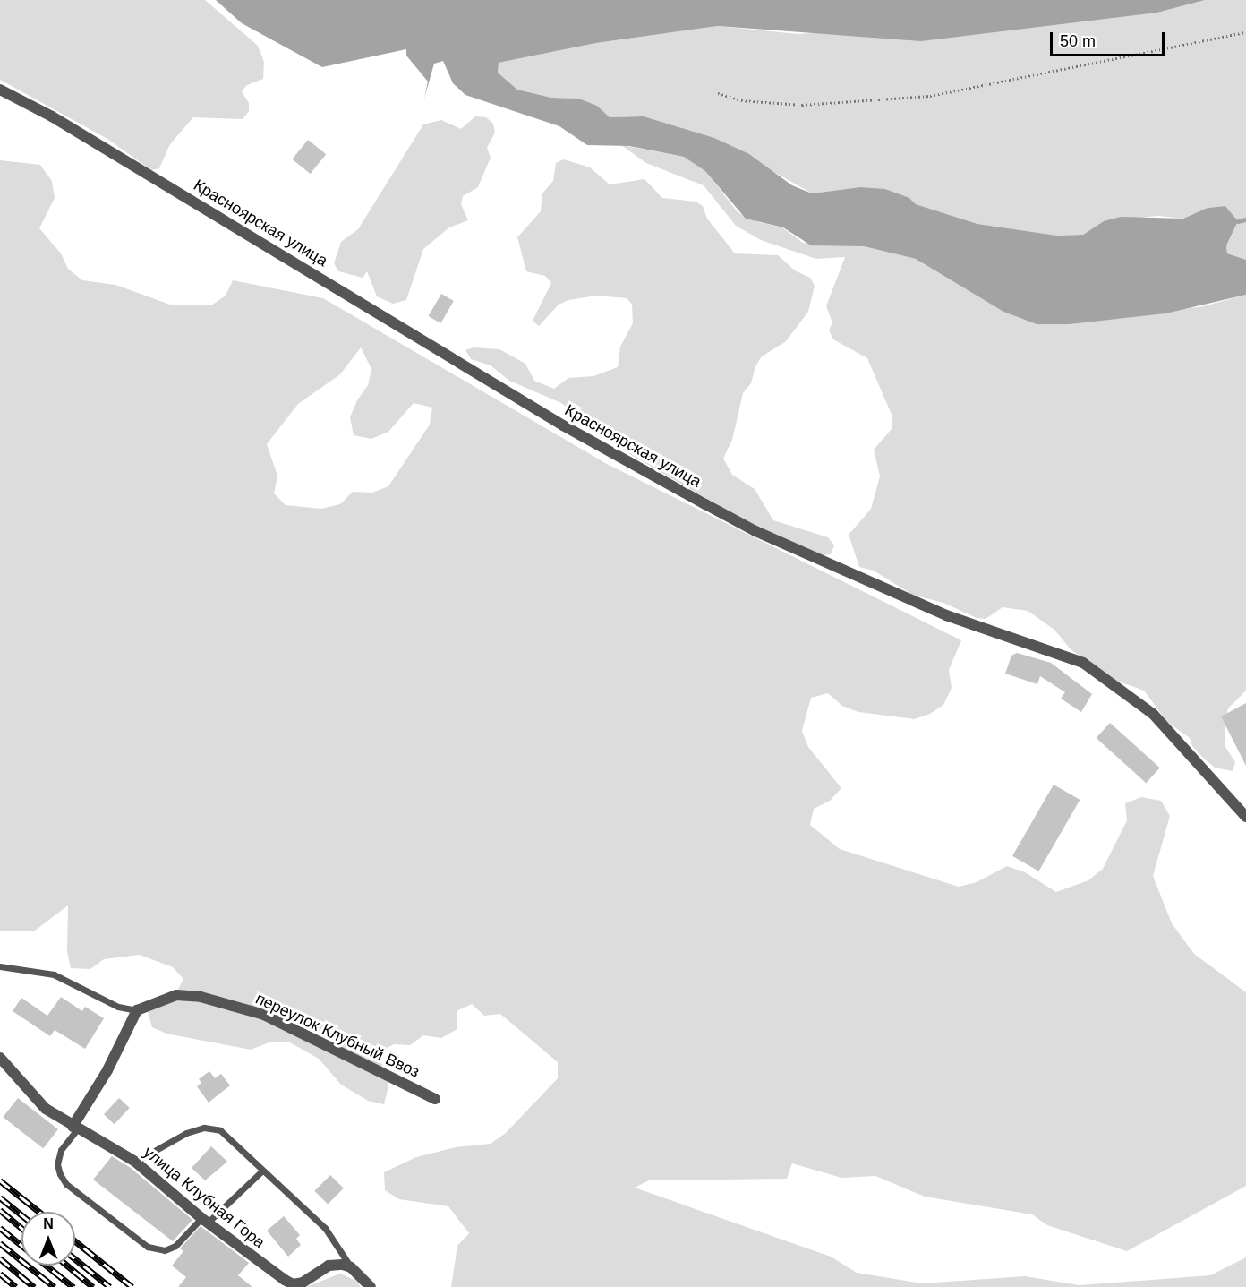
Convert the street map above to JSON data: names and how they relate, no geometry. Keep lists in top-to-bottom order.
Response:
{
  "streets": {
    "street": ["Красноярская улица", "переулок Клубный Ввоз", "улица Клубная Гора"]
  },
  "scale_bar": "50 m",
  "north": "top"
}
